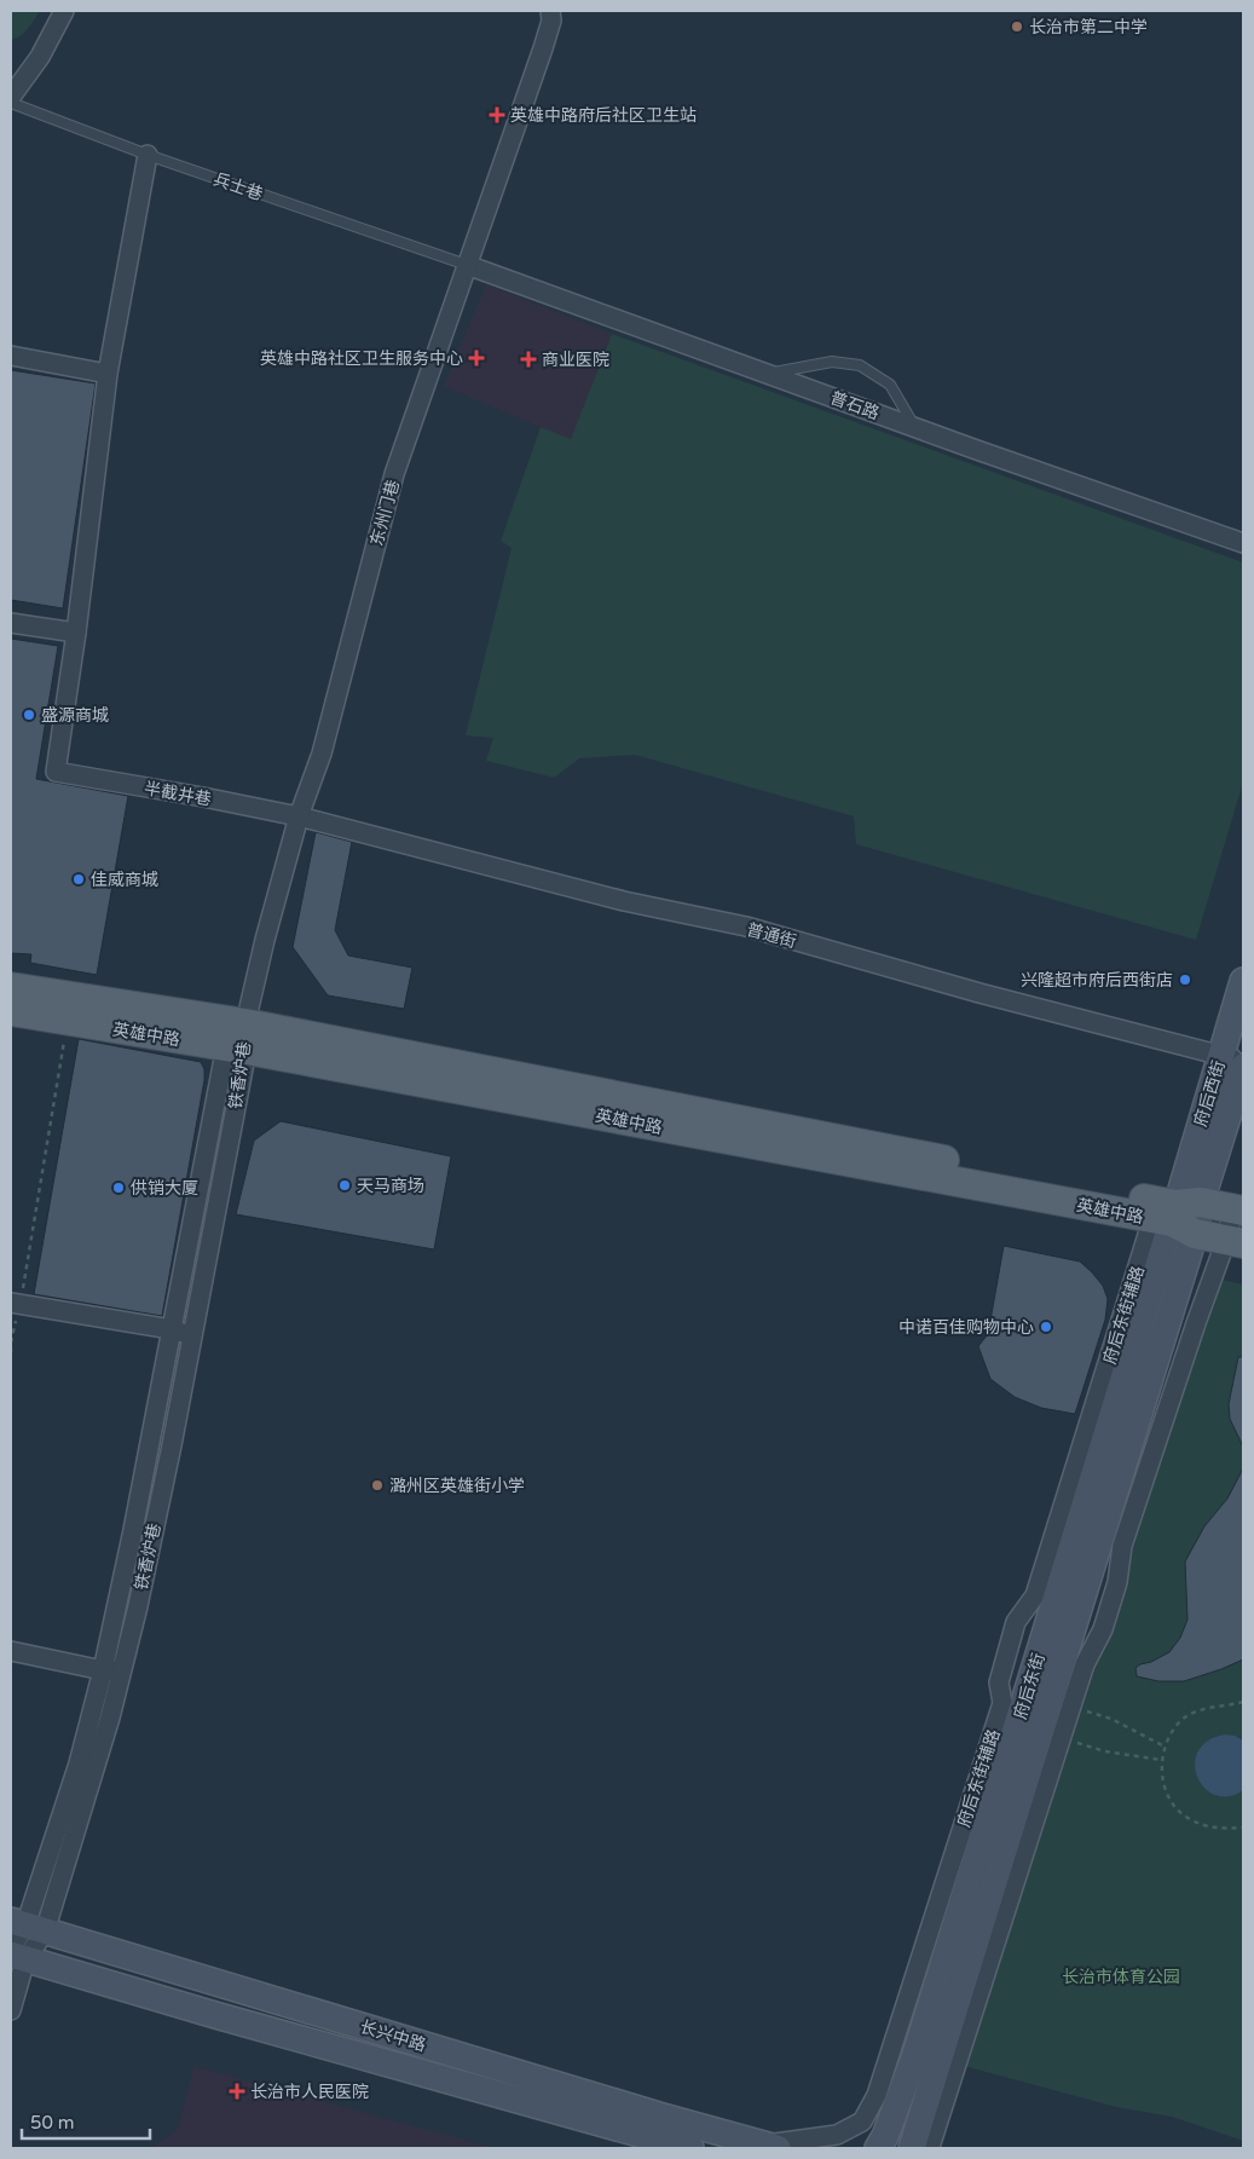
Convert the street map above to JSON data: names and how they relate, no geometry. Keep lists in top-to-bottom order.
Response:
{
  "streets": {
    "main road": [
      "英雄中路",
      "府后西街",
      "府后东街",
      "长兴中路"
    ],
    "street": [
      "普石路",
      "东州门巷",
      "半截井巷",
      "普通街",
      "铁香炉巷",
      "府后东街辅路"
    ],
    "lane": ["兵士巷"]
  },
  "crossings": [
    ["兵士巷", "普石路"],
    ["兵士巷", "东州门巷"],
    ["普石路", "东州门巷"],
    ["东州门巷", "半截井巷"],
    ["东州门巷", "普通街"],
    ["东州门巷", "英雄中路"],
    ["东州门巷", "铁香炉巷"],
    ["半截井巷", "普通街"],
    ["普通街", "府后西街"],
    ["英雄中路", "铁香炉巷"],
    ["英雄中路", "府后西街"],
    ["英雄中路", "府后东街辅路"],
    ["英雄中路", "府后东街"],
    ["铁香炉巷", "长兴中路"],
    ["府后西街", "府后东街辅路"],
    ["府后西街", "府后东街"],
    ["府后东街辅路", "府后东街"],
    ["府后东街辅路", "长兴中路"]
  ],
  "parks": ["长治市体育公园"],
  "places": {
    "other": [
      "长治市第二中学",
      "盛源商城",
      "佳威商城",
      "兴隆超市府后西街店",
      "天马商场",
      "供销大厦",
      "中诺百佳购物中心",
      "潞州区英雄街小学"
    ],
    "health": [
      "英雄中路府后社区卫生站",
      "英雄中路社区卫生服务中心",
      "商业医院",
      "长治市人民医院"
    ]
  },
  "scale_bar": "50 m"
}
